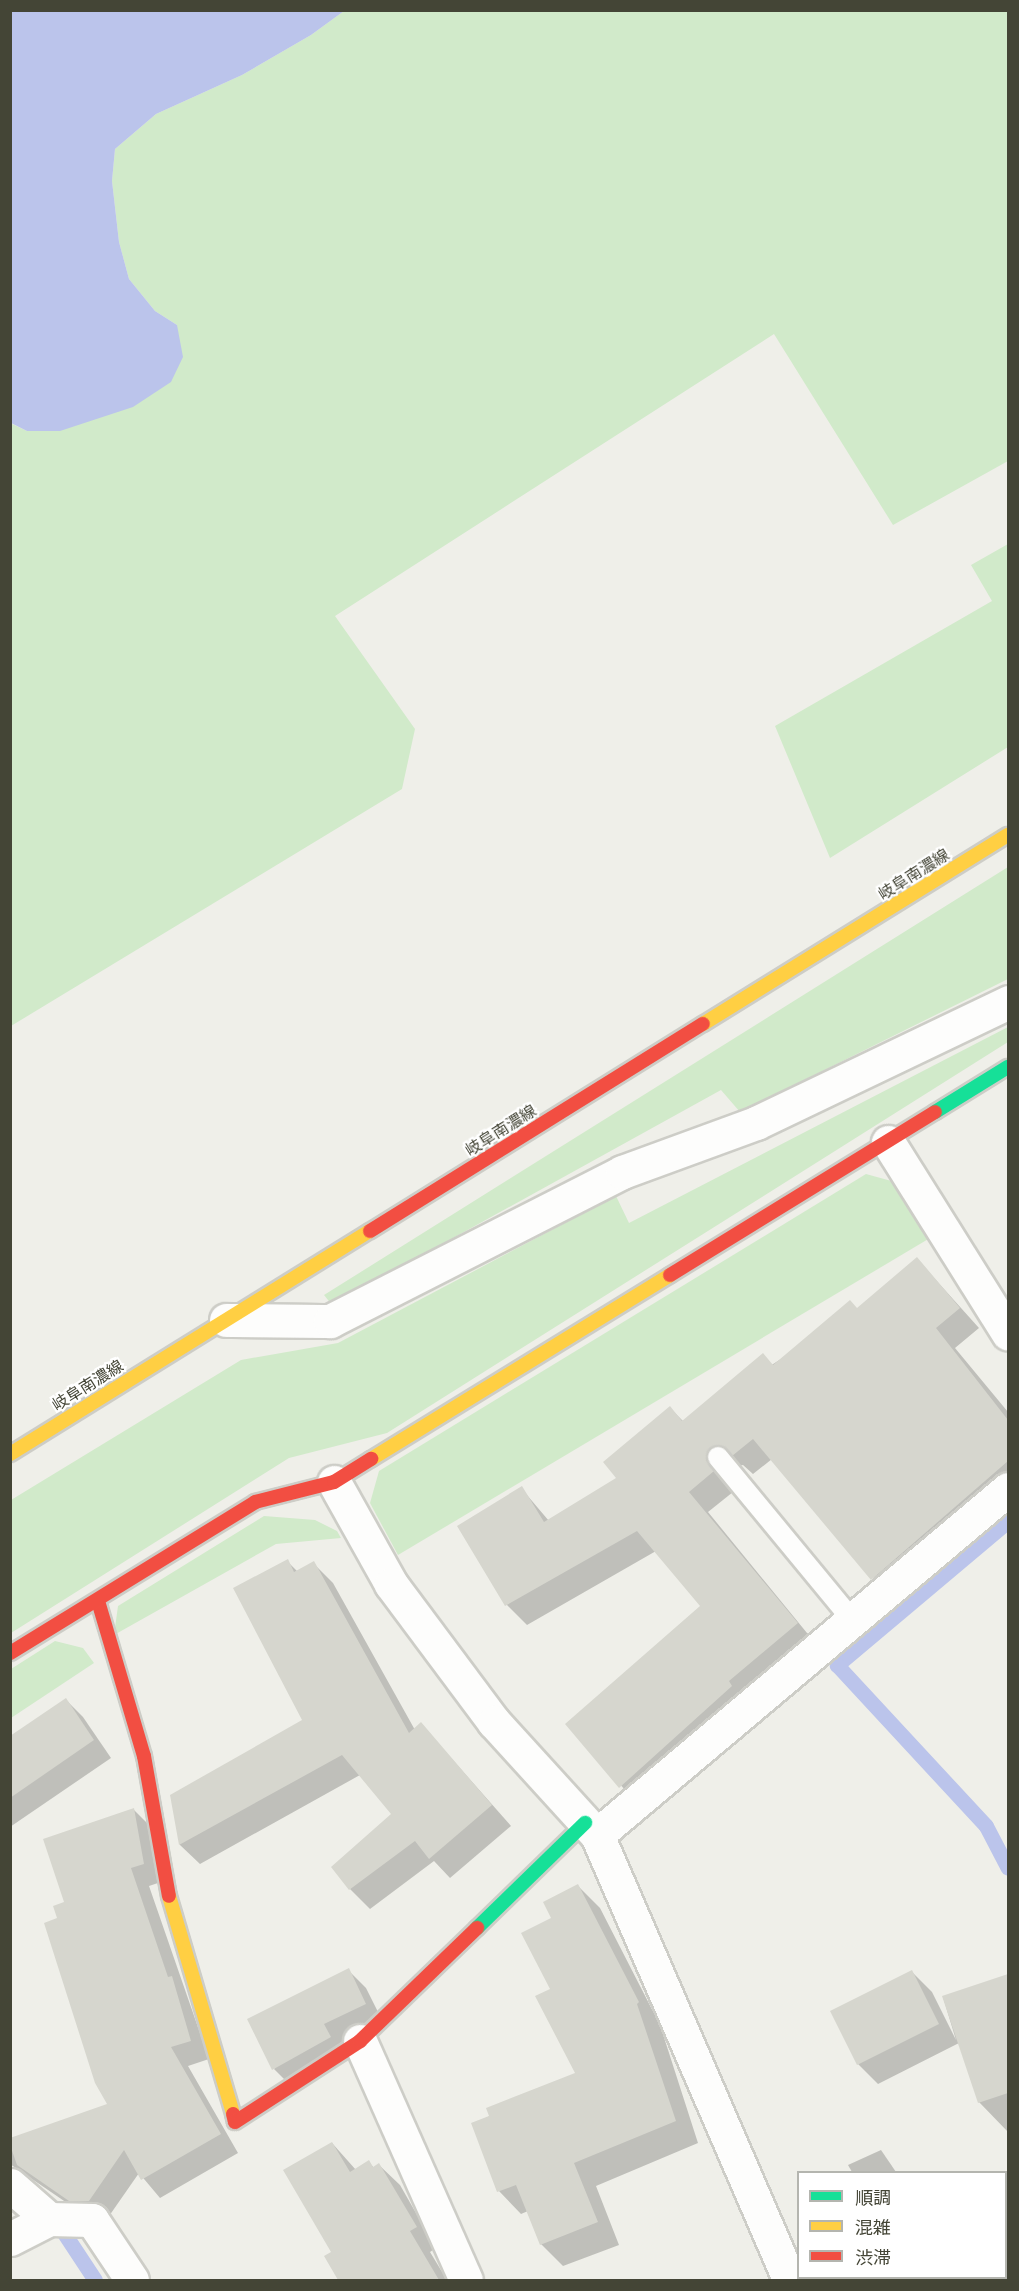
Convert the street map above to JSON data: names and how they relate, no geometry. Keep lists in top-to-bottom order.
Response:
{
  "streets": {
    "street": ["岐阜南濃線"]
  },
  "legend": ["順調", "混雑", "渋滞"]
}
